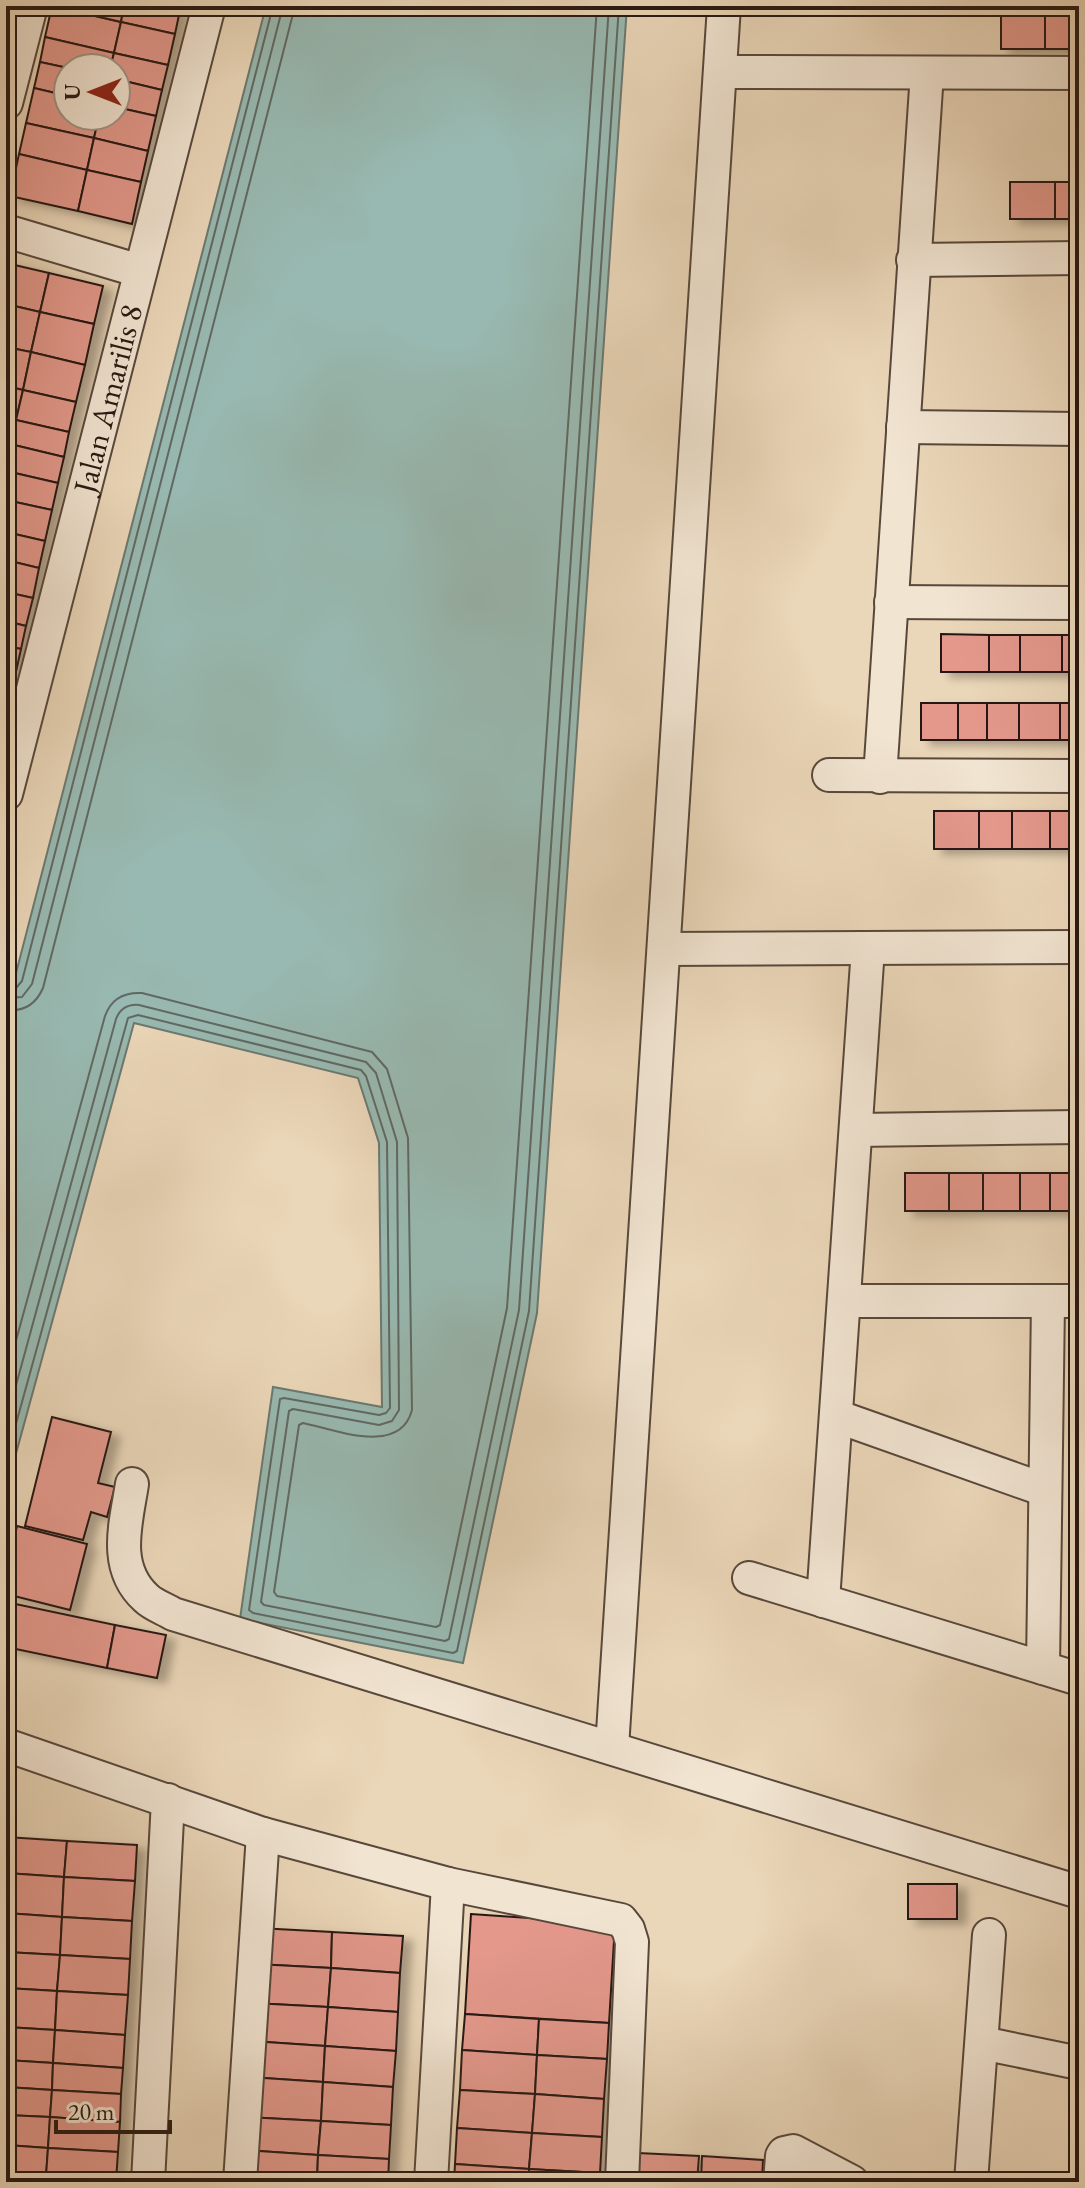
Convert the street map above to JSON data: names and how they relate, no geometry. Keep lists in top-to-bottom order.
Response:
{
  "streets": {
    "street": ["Jalan Amarilis 8"]
  },
  "scale_bar": "20 m",
  "north": "left"
}
